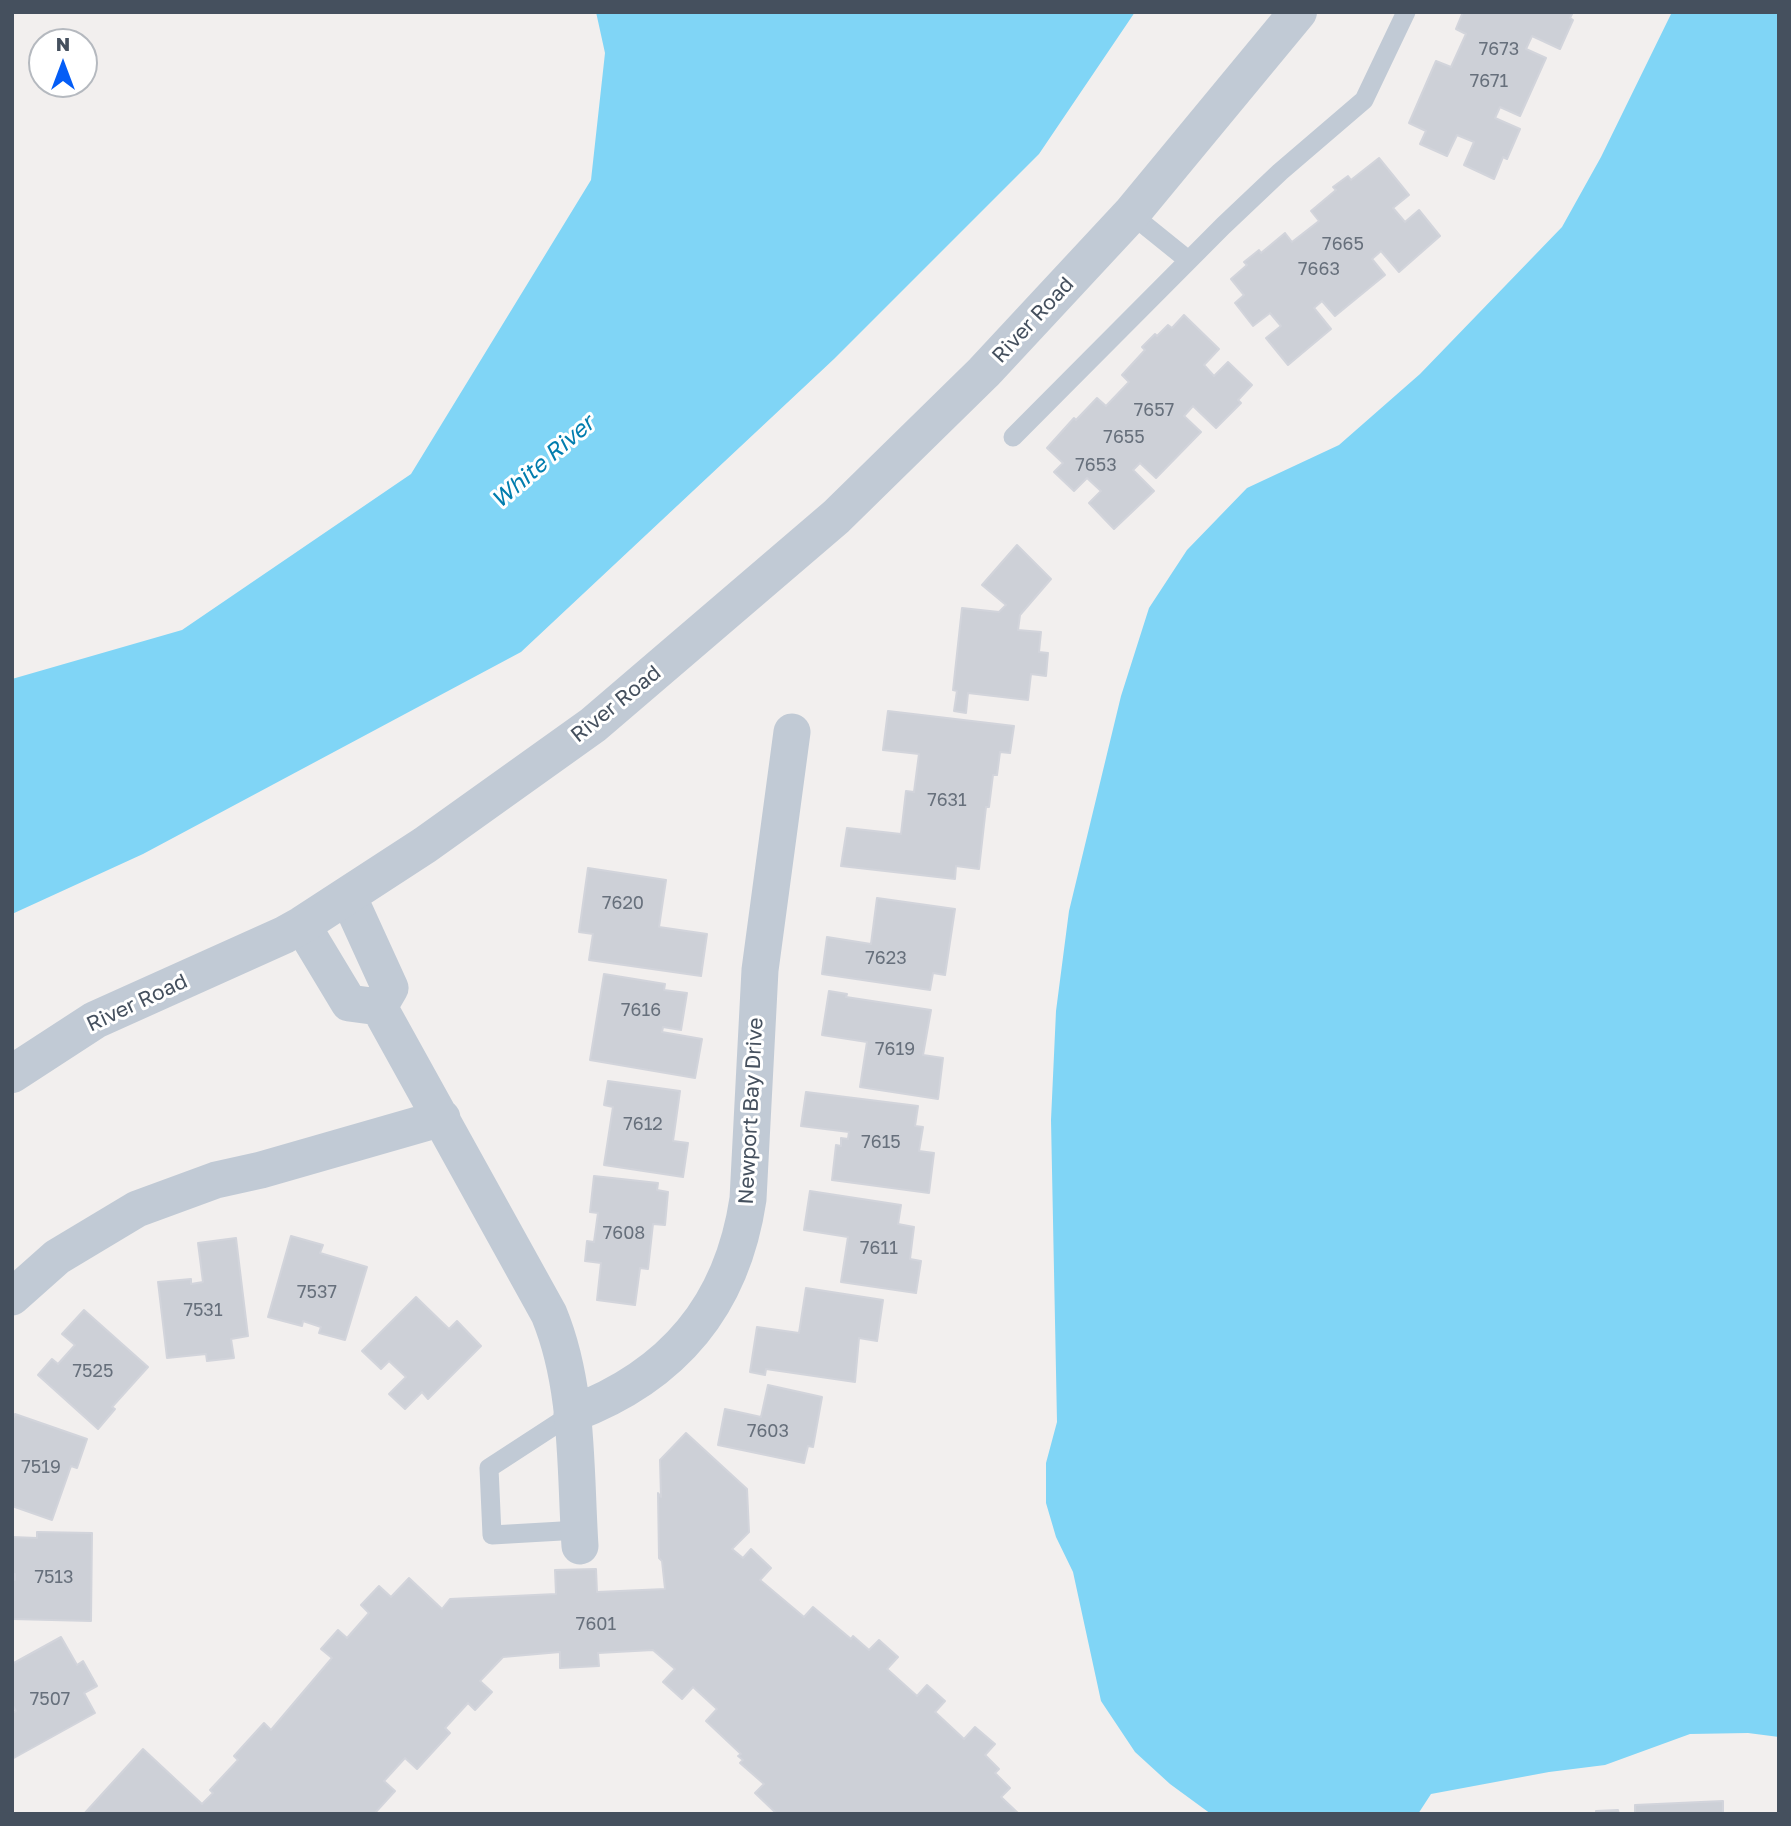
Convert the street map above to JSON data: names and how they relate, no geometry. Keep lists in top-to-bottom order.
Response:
{
  "streets": {
    "street": ["River Road", "Newport Bay Drive"]
  },
  "water": ["White River"],
  "house_numbers": [
    "7673",
    "7671",
    "7665",
    "7663",
    "7657",
    "7655",
    "7653",
    "7631",
    "7620",
    "7623",
    "7616",
    "7619",
    "7612",
    "7615",
    "7608",
    "7611",
    "7537",
    "7531",
    "7525",
    "7603",
    "7519",
    "7513",
    "7601",
    "7507"
  ],
  "north": "top"
}
